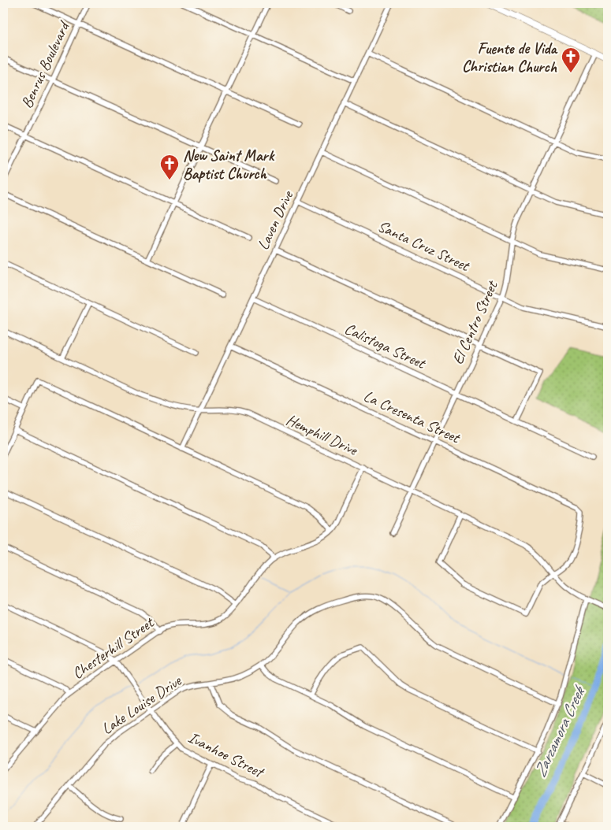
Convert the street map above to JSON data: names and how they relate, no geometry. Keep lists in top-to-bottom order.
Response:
{
  "streets": {
    "street": [
      "Benrus Boulevard",
      "Laven Drive",
      "Santa Cruz Street",
      "El Centro Street",
      "Calistoga Street",
      "La Cresenta Street",
      "Hemphill Drive",
      "Chesterhill Street",
      "Lake Louise Drive",
      "Ivanhoe Street"
    ]
  },
  "crossings": [
    ["Laven Drive", "Santa Cruz Street"],
    ["Laven Drive", "Calistoga Street"],
    ["Laven Drive", "La Cresenta Street"],
    ["Laven Drive", "Hemphill Drive"],
    ["Santa Cruz Street", "El Centro Street"],
    ["El Centro Street", "Calistoga Street"],
    ["El Centro Street", "La Cresenta Street"],
    ["El Centro Street", "Hemphill Drive"],
    ["La Cresenta Street", "Hemphill Drive"],
    ["Hemphill Drive", "Chesterhill Street"],
    ["Chesterhill Street", "Ivanhoe Street"],
    ["Lake Louise Drive", "Ivanhoe Street"]
  ],
  "water": ["Zarzamora Creek"],
  "places": {
    "church": ["Fuente de Vida Christian Church", "New Saint Mark Baptist Church"]
  }
}
